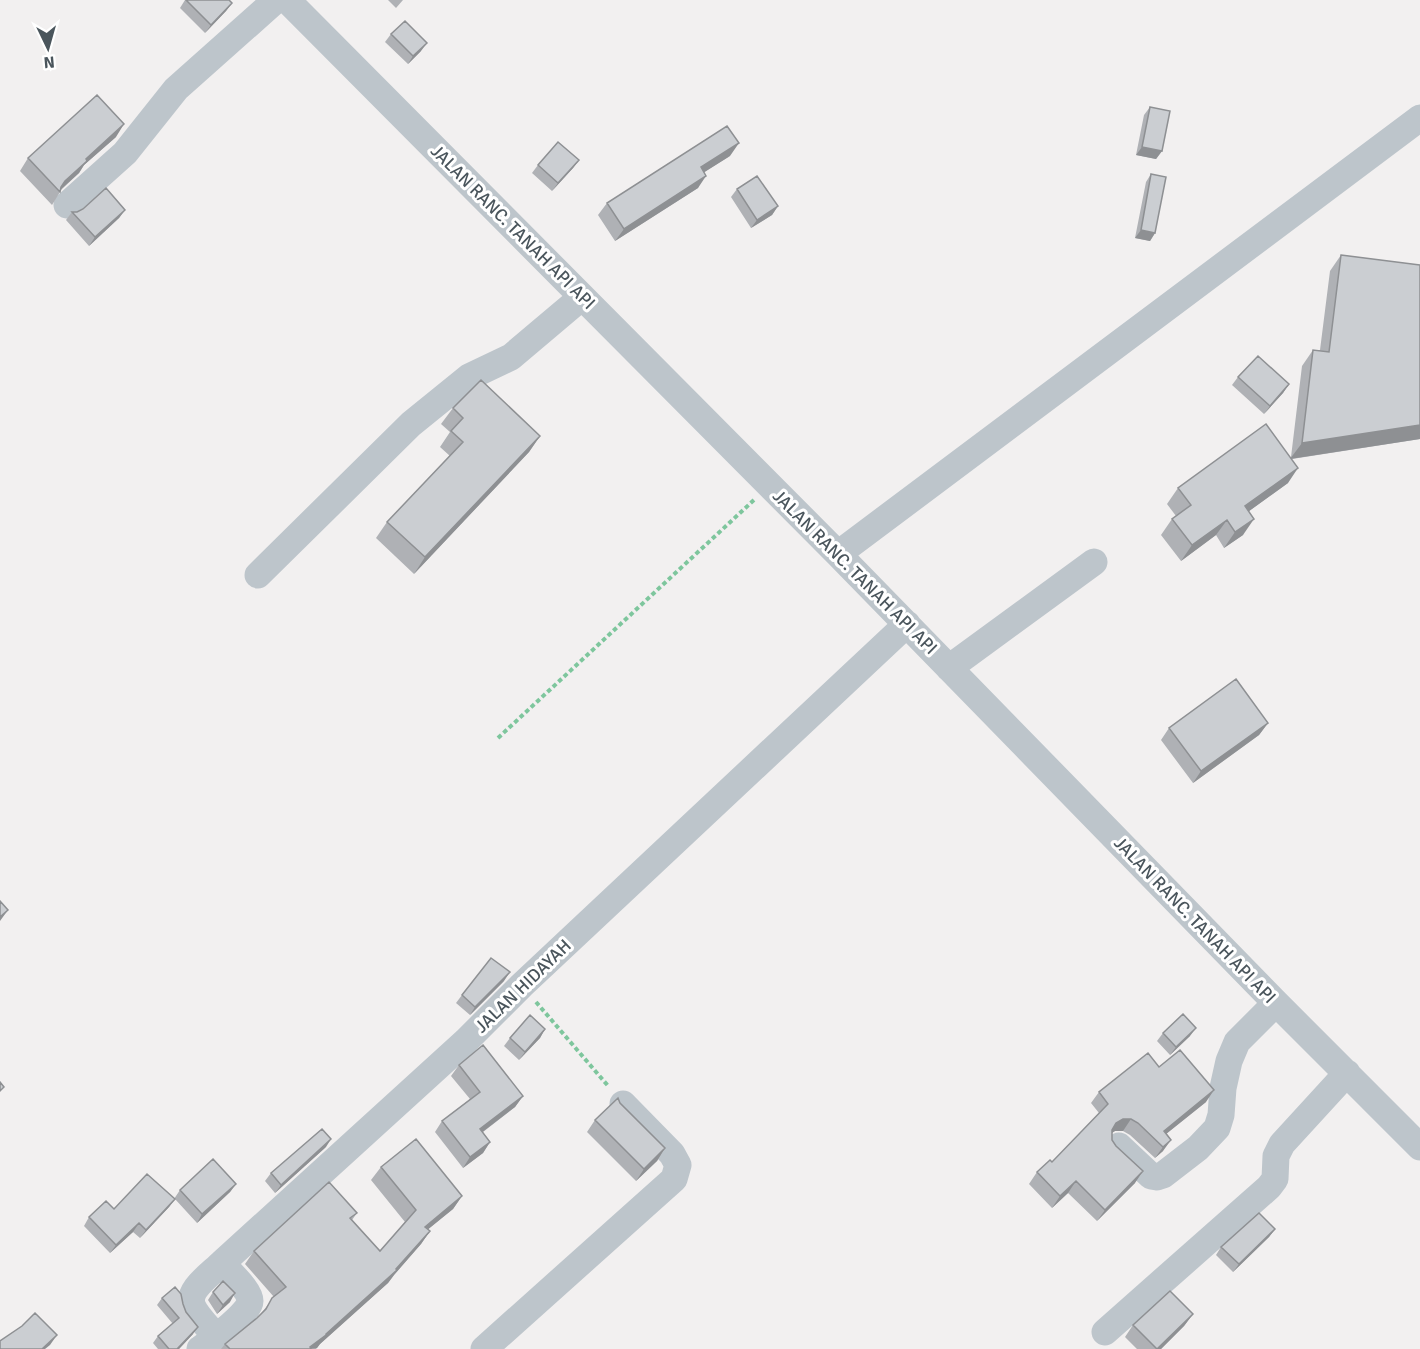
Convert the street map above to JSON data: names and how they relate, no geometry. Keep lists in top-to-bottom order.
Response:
{
  "streets": {
    "street": ["JALAN RANC. TANAH API API", "JALAN HIDAYAH"]
  },
  "crossings": [
    ["JALAN RANC. TANAH API API", "JALAN HIDAYAH"]
  ],
  "north": "bottom"
}
